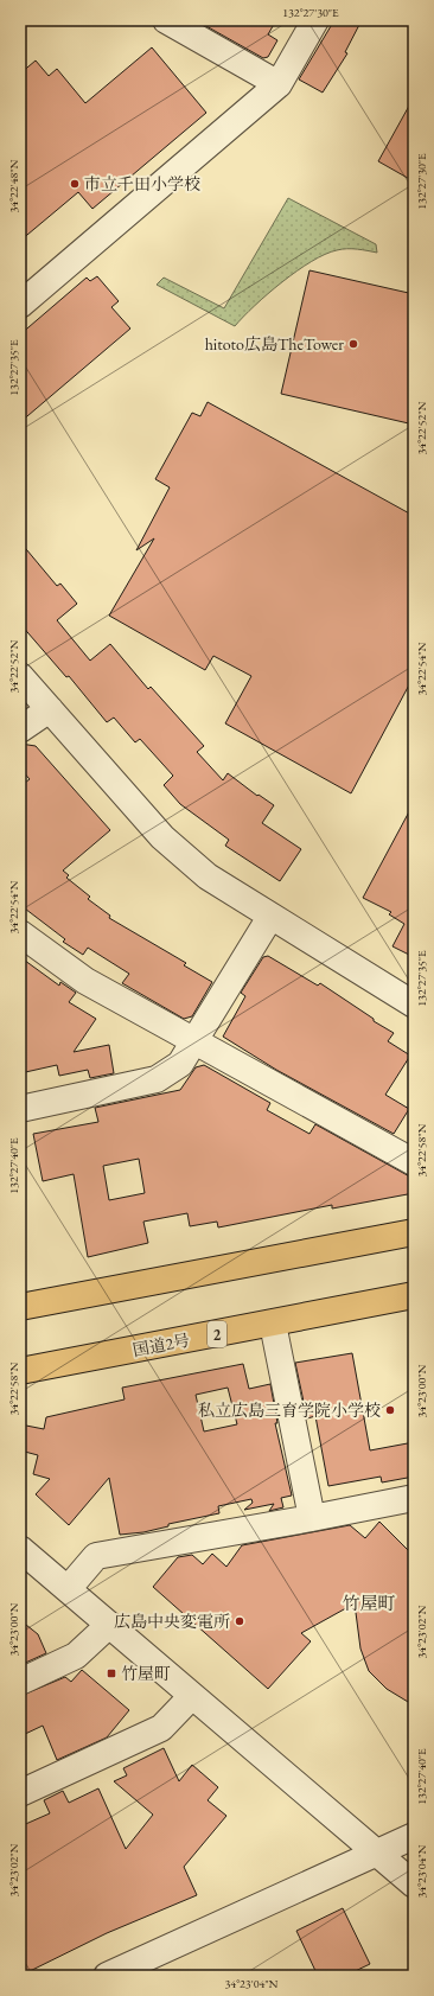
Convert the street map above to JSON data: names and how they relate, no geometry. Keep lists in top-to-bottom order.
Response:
{
  "streets": {
    "highway": ["2", "国道2号"]
  },
  "districts": ["竹屋町"],
  "places": {
    "other": [
      "市立千田小学校",
      "hitoto広島TheTower",
      "私立広島三育学院小学校",
      "広島中央変電所"
    ],
    "transit": ["竹屋町"]
  },
  "coordinates": [
    "132°27'30\"E",
    "34°22'48\"N",
    "132°27'35\"E",
    "34°22'52\"N",
    "34°22'54\"N",
    "34°22'58\"N",
    "132°27'40\"E",
    "34°23'00\"N",
    "34°23'02\"N",
    "34°23'04\"N"
  ]
}
